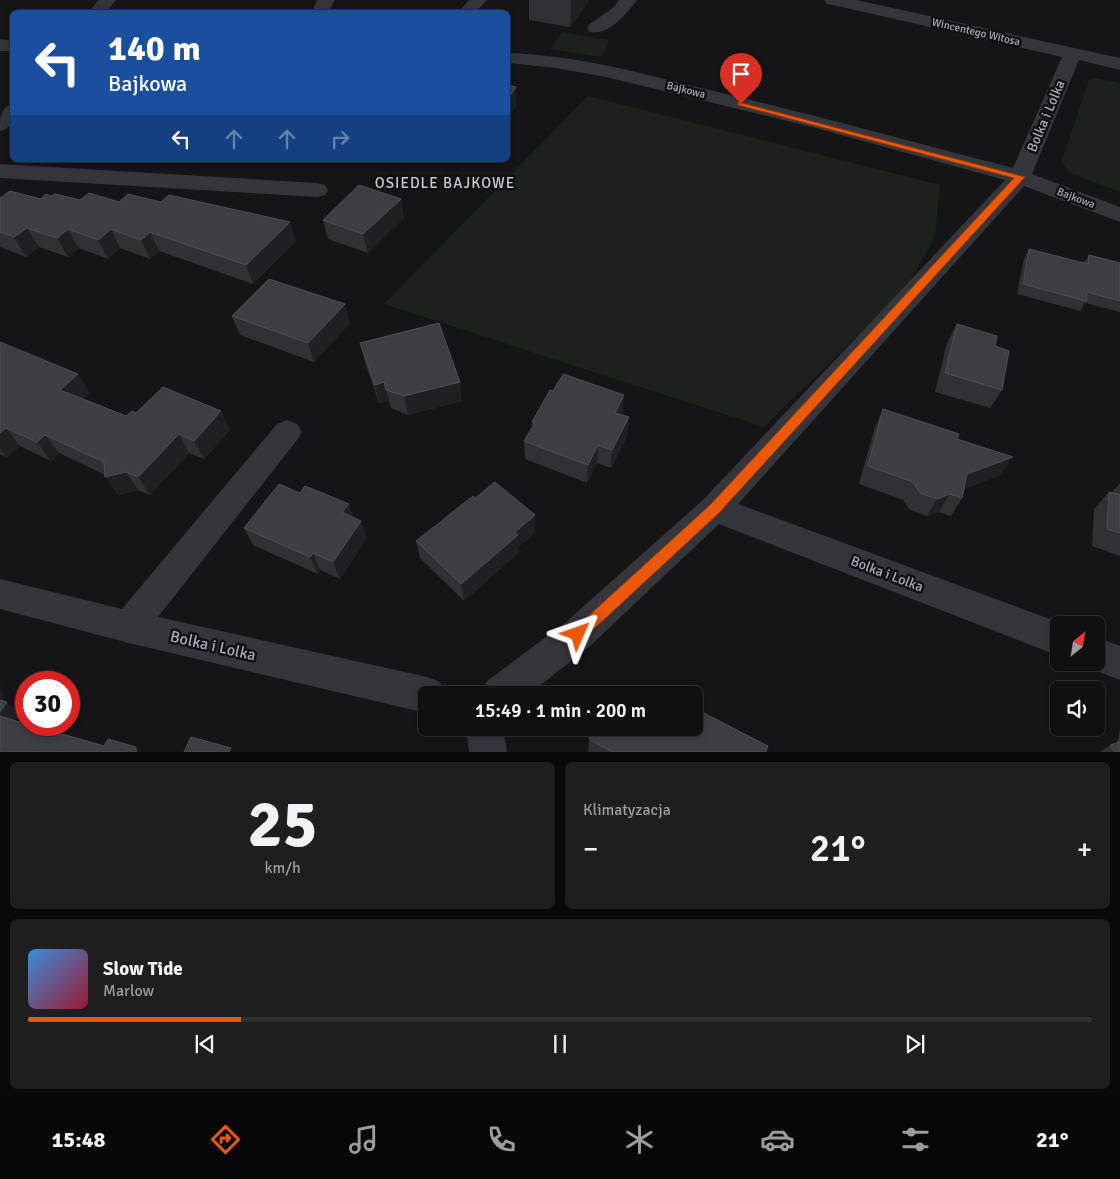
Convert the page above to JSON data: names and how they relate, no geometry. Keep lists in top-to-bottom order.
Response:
{
  "streets": {
    "street": ["Wincentego Witosa", "Bajkowa", "Bolka i Lolka"]
  },
  "crossings": [
    ["Wincentego Witosa", "Bolka i Lolka"],
    ["Bajkowa", "Bolka i Lolka"]
  ],
  "districts": ["OSIEDLE BAJKOWE"],
  "north": "top right",
  "page": {
    "turn": ["140 m", "Bajkowa"],
    "limit": "30",
    "trip": "15:49 · 1 min · 200 m",
    "tile": [
      ["25", "km/h"],
      "Klimatyzacja"
    ],
    "heat": ["−", "21°", "+"],
    "song": ["Slow Tide", "Marlow"],
    "tabs": ["15:48", "21°"]
  }
}
